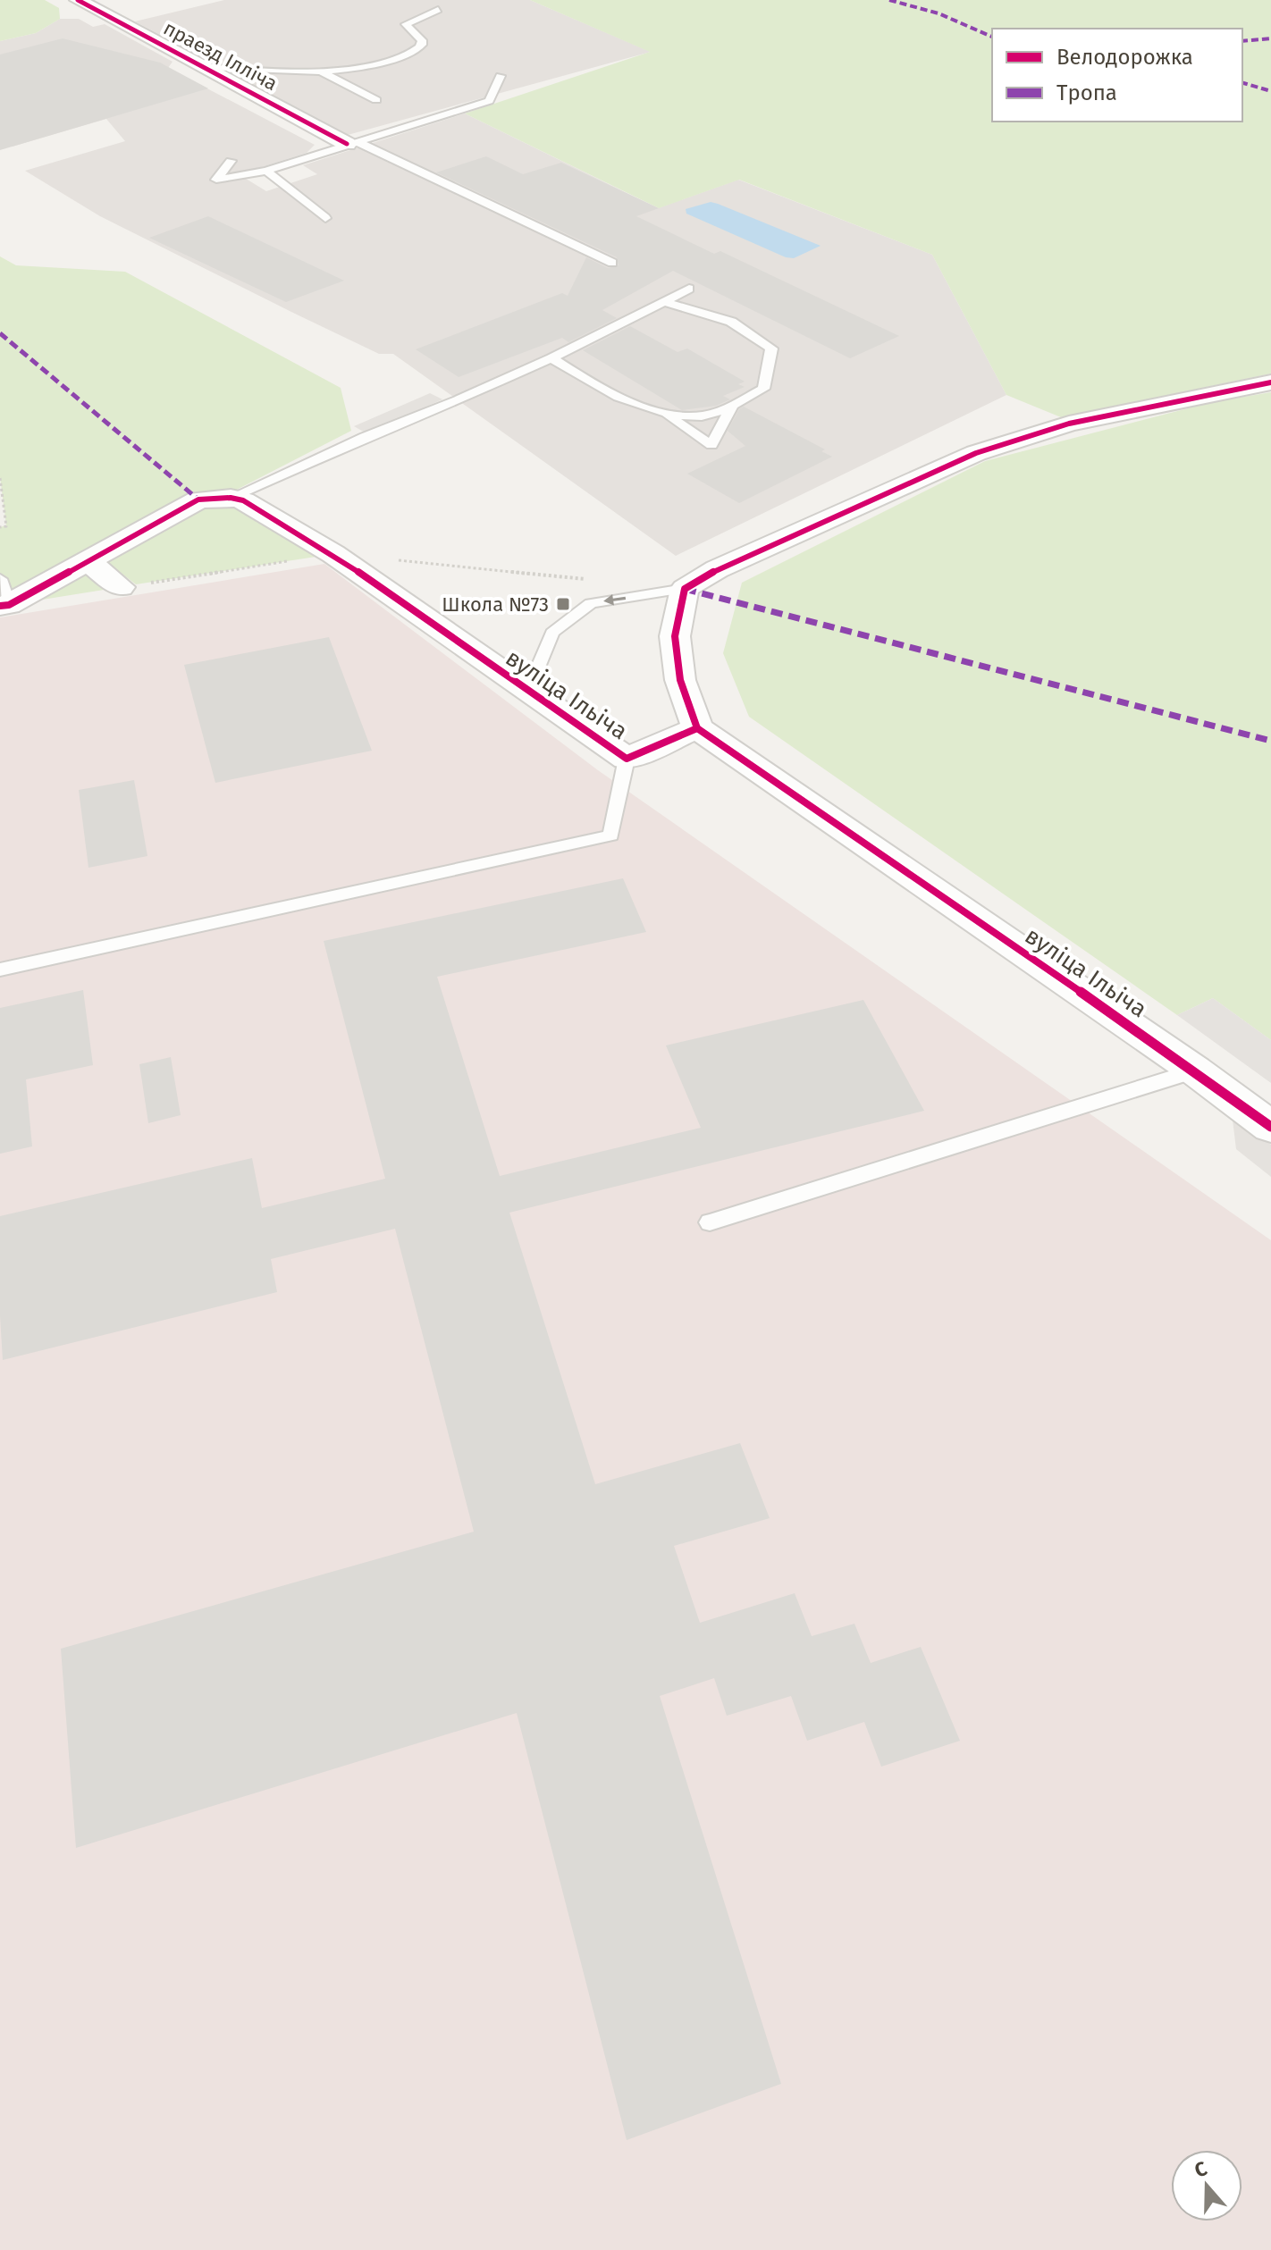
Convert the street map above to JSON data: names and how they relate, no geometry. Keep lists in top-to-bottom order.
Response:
{
  "streets": {
    "street": ["праезд Ілліча", "вуліца Ільіча"]
  },
  "places": {
    "transit": ["Школа №73"]
  },
  "legend": ["Велодорожка", "Тропа"],
  "north": "top"
}
